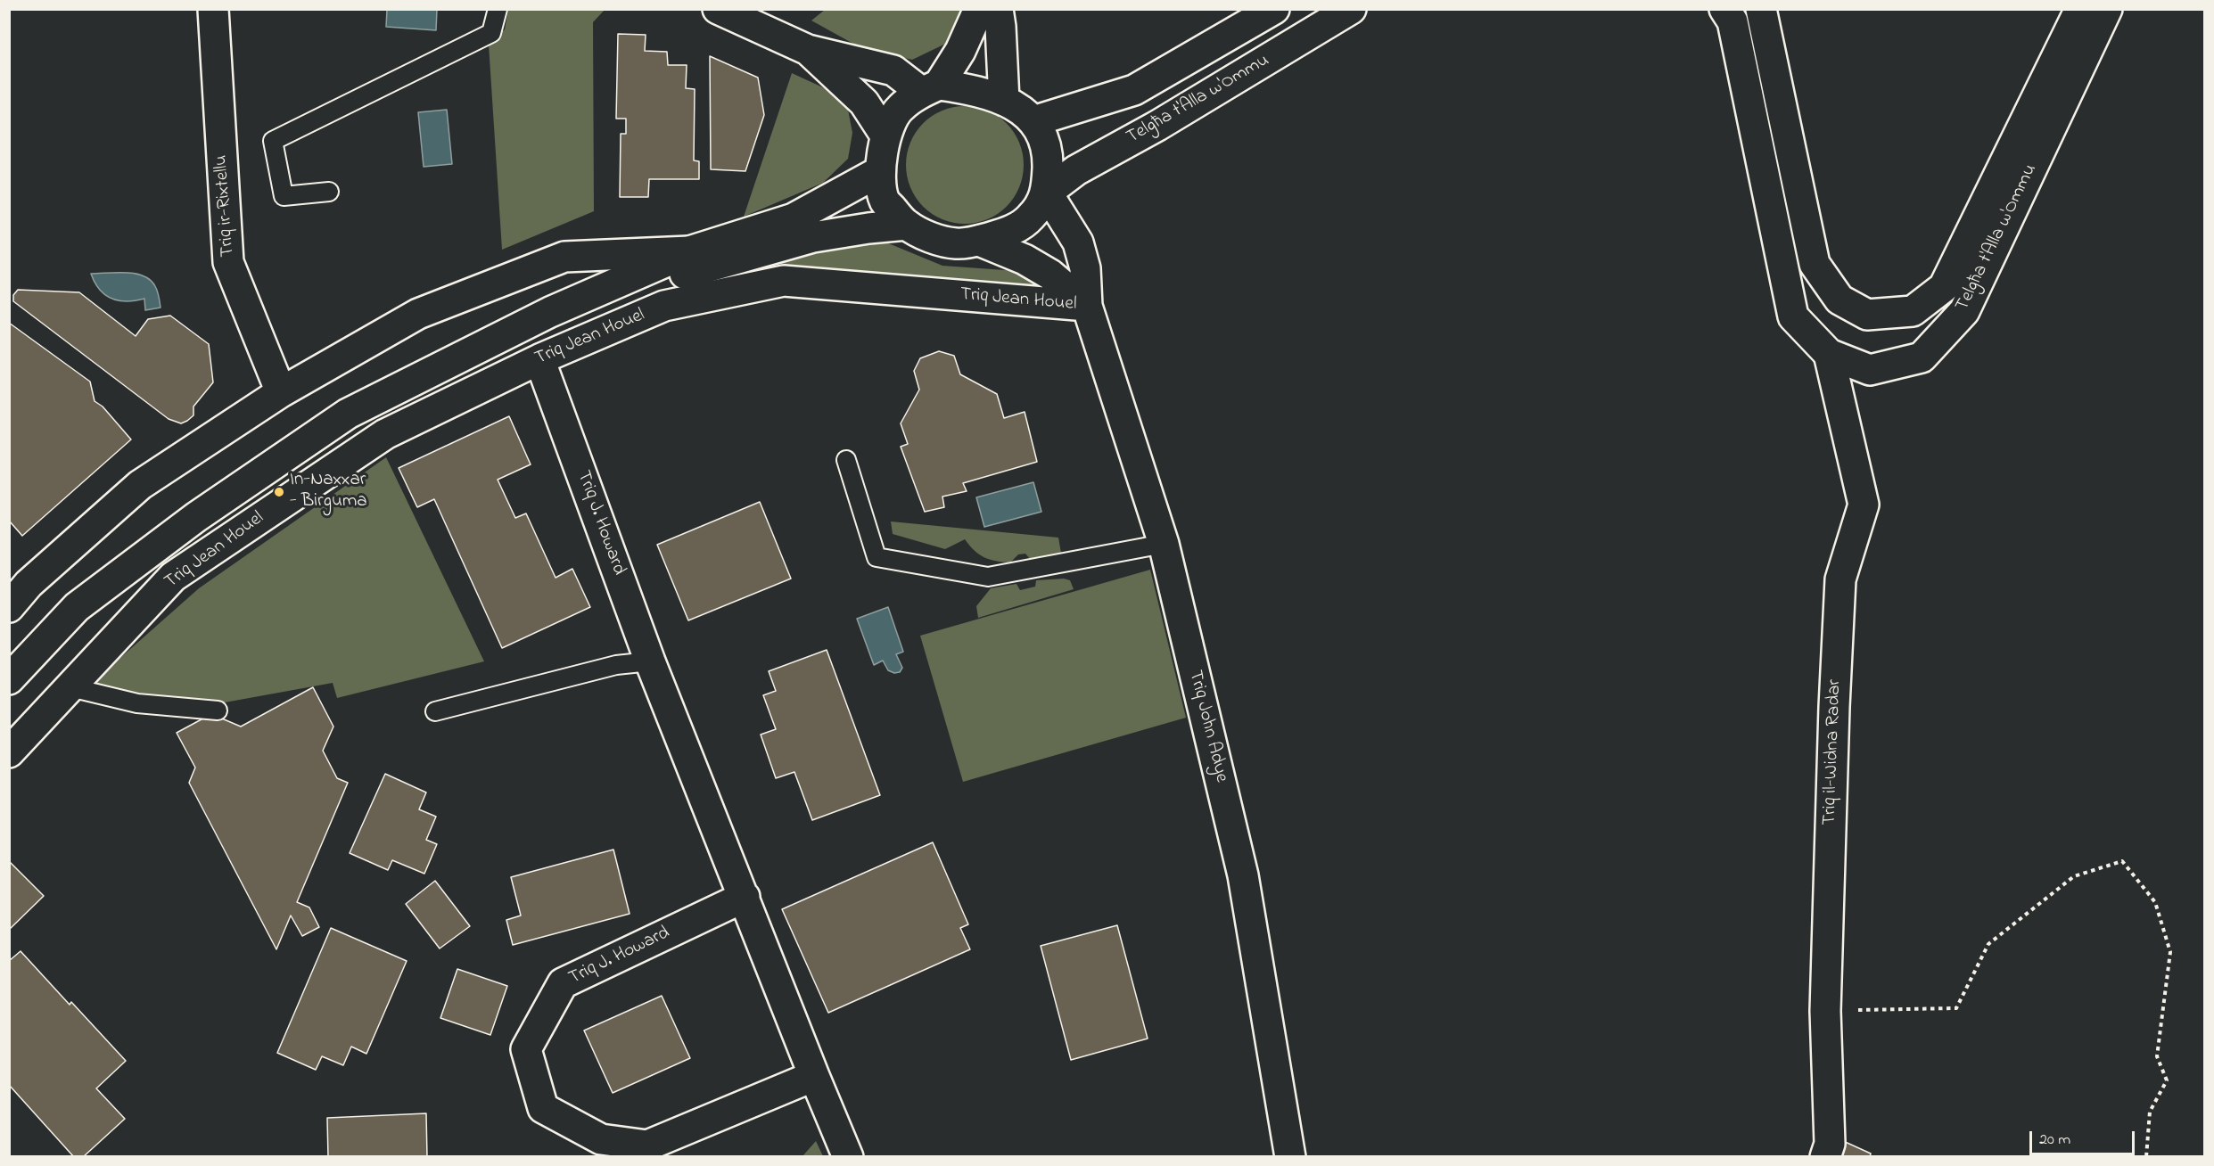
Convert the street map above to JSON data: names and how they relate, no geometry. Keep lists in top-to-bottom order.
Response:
{
  "streets": {
    "street": [
      "Telgħa t'Alla w'Ommu",
      "Triq ir-Rixtellu",
      "Triq Jean Houel",
      "Triq J. Howard",
      "Triq John Adye",
      "Triq il-Widna Radar"
    ]
  },
  "crossings": [
    ["Telgħa t'Alla w'Ommu", "Triq Jean Houel"],
    ["Telgħa t'Alla w'Ommu", "Triq John Adye"],
    ["Telgħa t'Alla w'Ommu", "Triq il-Widna Radar"],
    ["Triq ir-Rixtellu", "Triq Jean Houel"],
    ["Triq Jean Houel", "Triq J. Howard"],
    ["Triq Jean Houel", "Triq John Adye"]
  ],
  "places": ["In-Naxxar - Birguma"],
  "scale_bar": "20 m"
}
